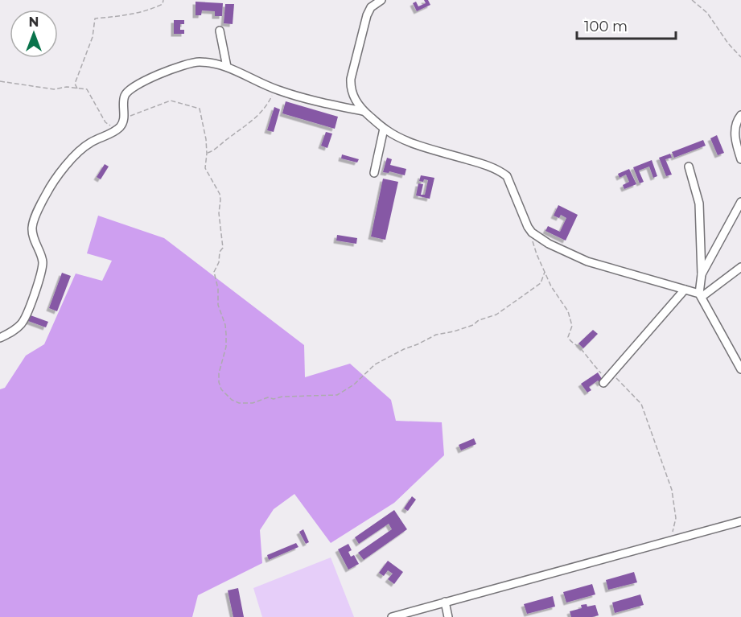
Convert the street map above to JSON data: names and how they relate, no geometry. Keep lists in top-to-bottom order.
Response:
{
  "scale_bar": "100 m",
  "north": "top"
}
